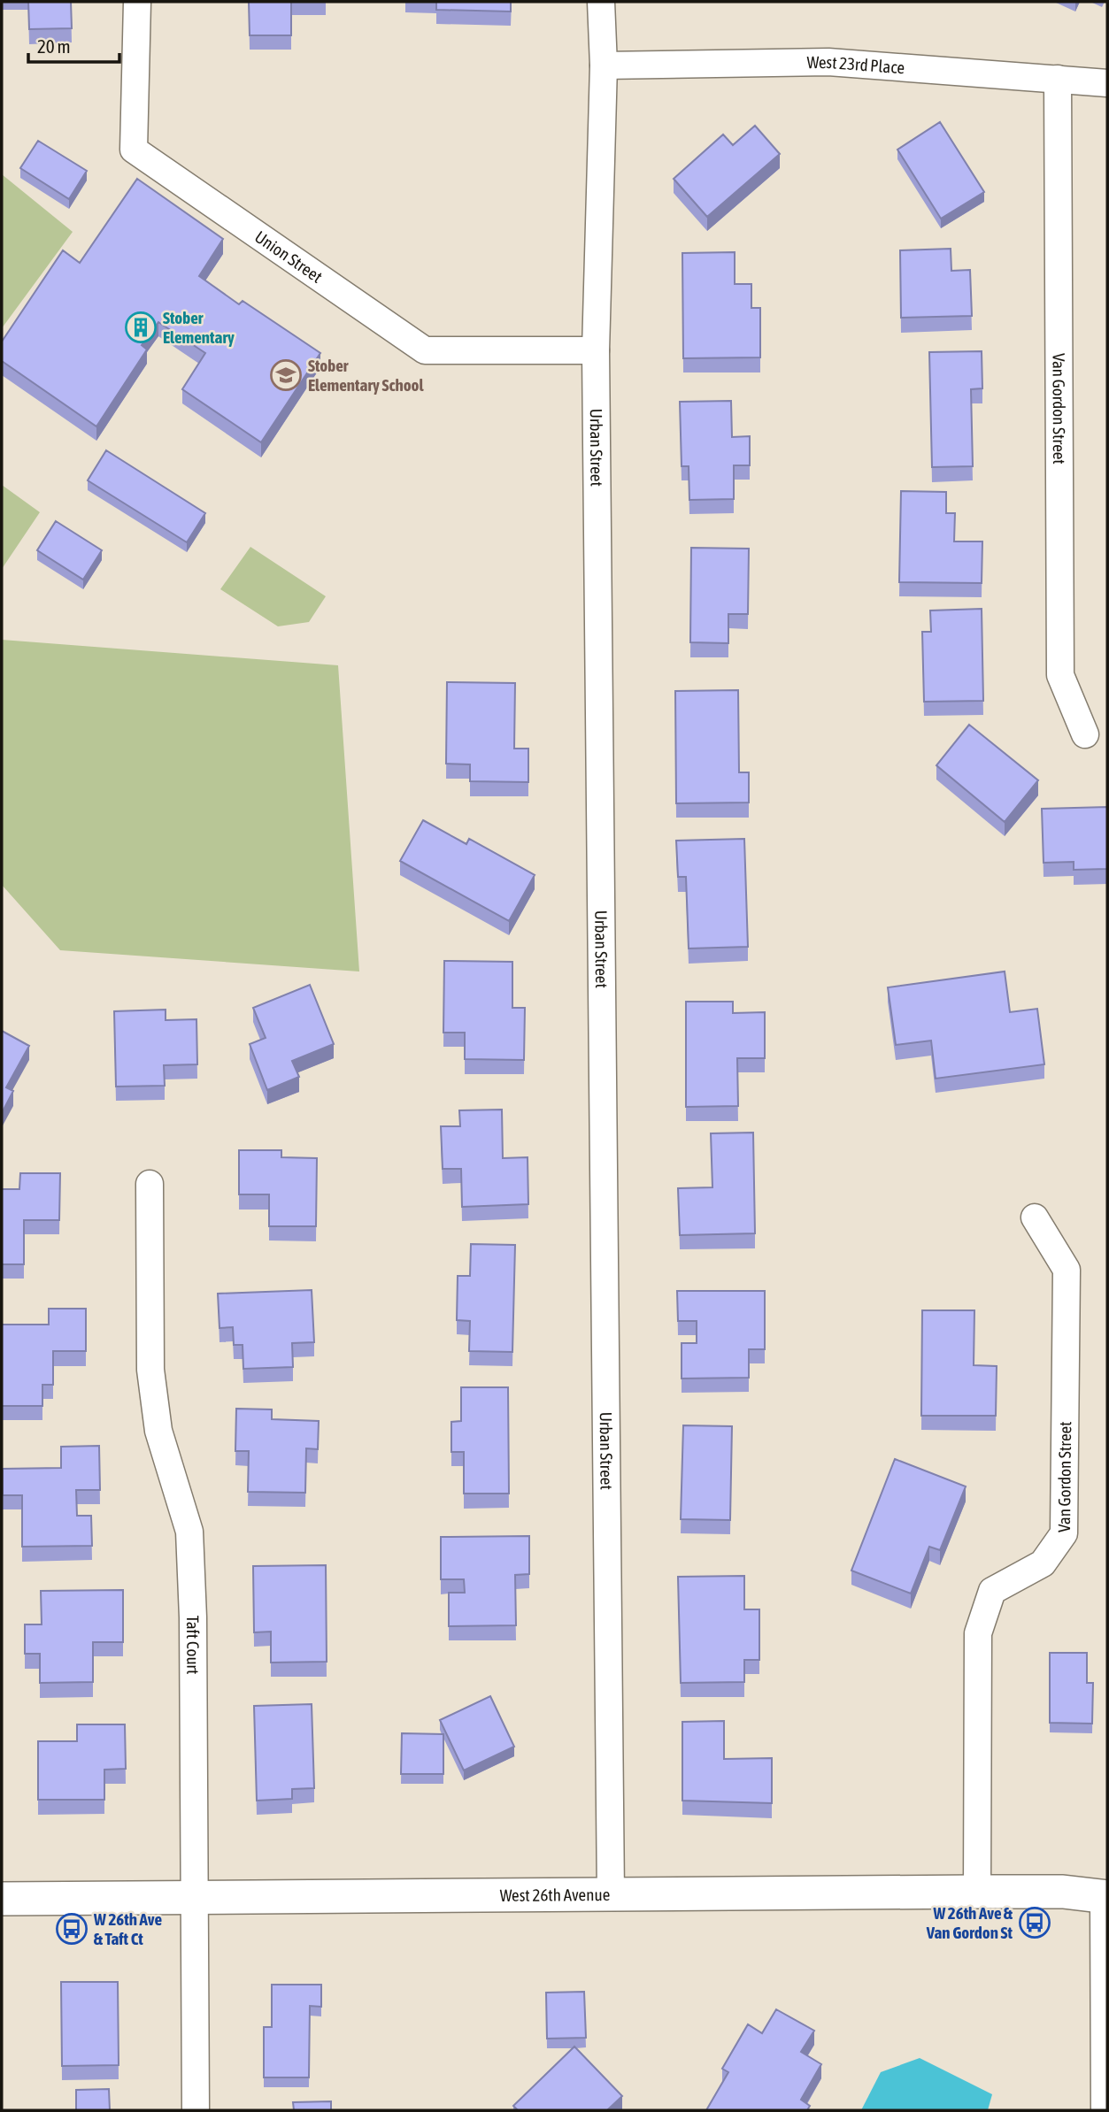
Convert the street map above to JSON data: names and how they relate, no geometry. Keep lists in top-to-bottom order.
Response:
{
  "streets": {
    "street": [
      "West 23rd Place",
      "Union Street",
      "Van Gordon Street",
      "Urban Street",
      "Taft Court",
      "West 26th Avenue"
    ]
  },
  "crossings": [
    ["West 23rd Place", "Van Gordon Street"],
    ["West 23rd Place", "Urban Street"],
    ["Union Street", "Urban Street"],
    ["Van Gordon Street", "West 26th Avenue"],
    ["Urban Street", "West 26th Avenue"],
    ["Taft Court", "West 26th Avenue"]
  ],
  "places": {
    "building": ["Stober Elementary"],
    "school or university": ["Stober Elementary School"],
    "bus stop": ["W 26th Ave & Van Gordon St", "W 26th Ave & Taft Ct"]
  },
  "scale_bar": "20 m"
}
